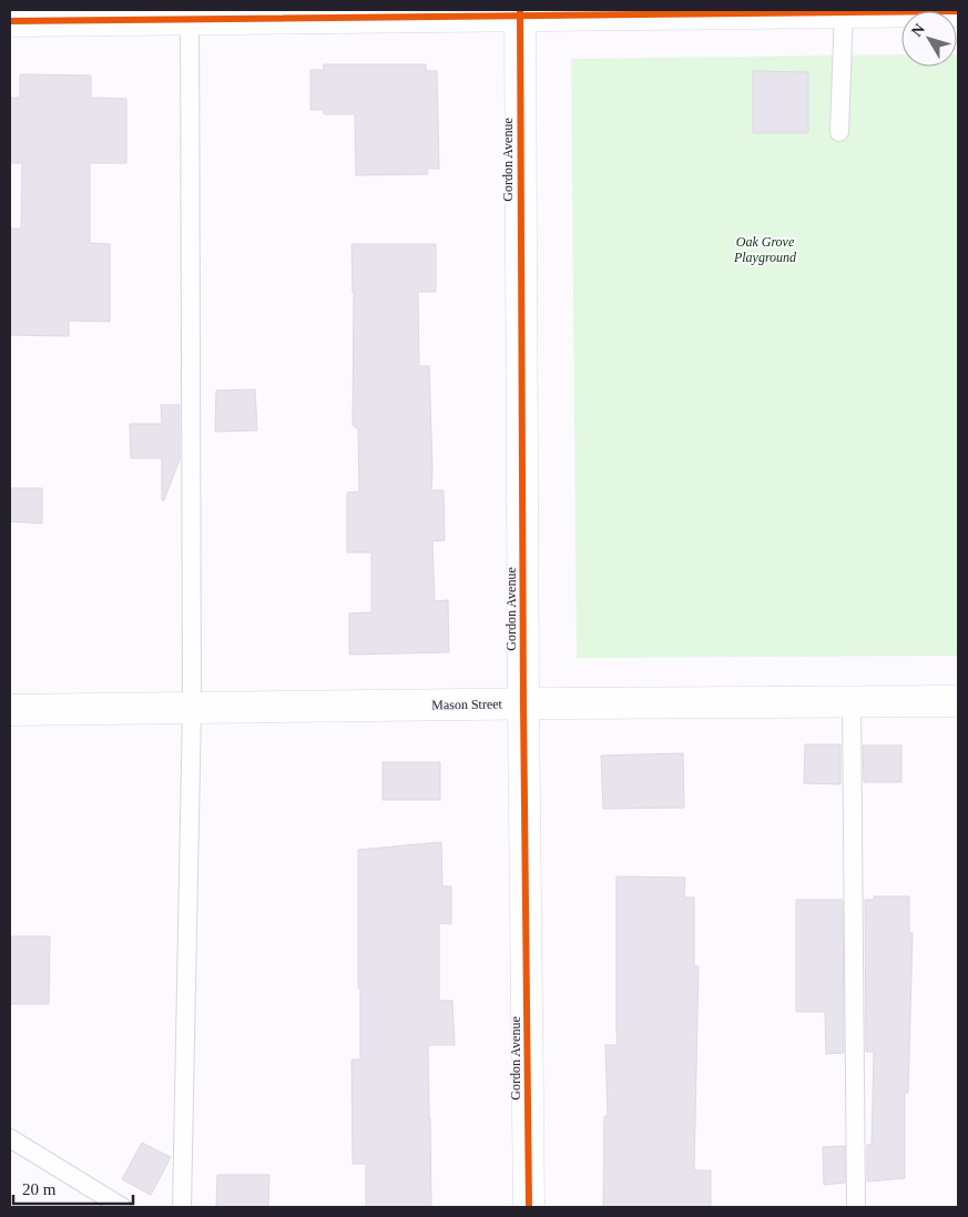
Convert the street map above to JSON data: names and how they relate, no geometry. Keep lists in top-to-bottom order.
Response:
{
  "streets": {
    "street": ["Gordon Avenue", "Mason Street"]
  },
  "crossings": [
    ["Gordon Avenue", "Mason Street"]
  ],
  "parks": ["Oak Grove Playground"],
  "scale_bar": "20 m",
  "north": "top left"
}
